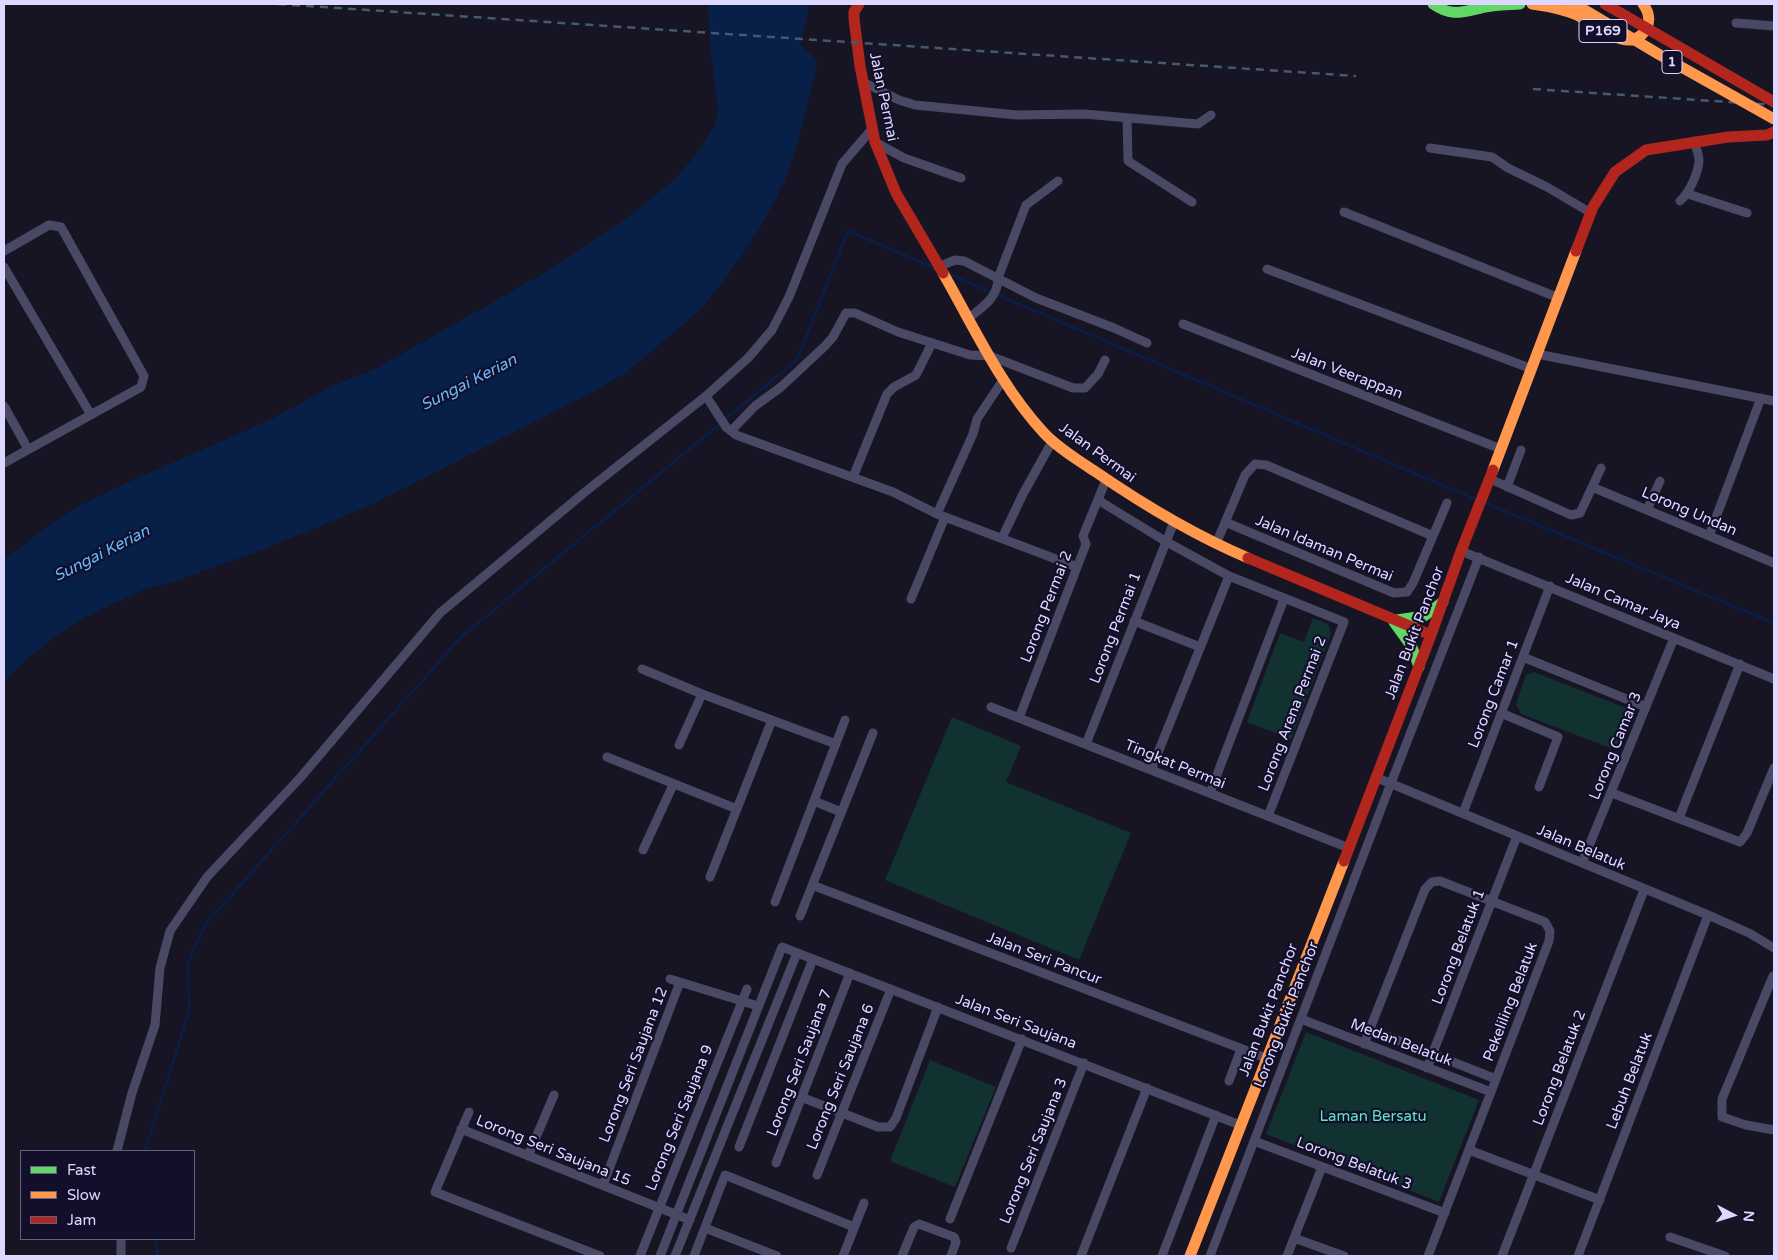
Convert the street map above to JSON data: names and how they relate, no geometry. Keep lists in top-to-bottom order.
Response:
{
  "streets": {
    "main road": [
      "P169",
      "1",
      "Jalan Permai",
      "Jalan Bukit Panchor"
    ],
    "street": [
      "Jalan Veerappan",
      "Lorong Undan",
      "Jalan Idaman Permai",
      "Jalan Camar Jaya",
      "Lorong Permai 2",
      "Lorong Permai 1",
      "Lorong Camar 1",
      "Lorong Arena Permai 2",
      "Lorong Camar 3",
      "Tingkat Permai",
      "Jalan Belatuk",
      "Lorong Belatuk 1",
      "Jalan Seri Pancur",
      "Pekeliling Belatuk",
      "Lorong Bukit Panchor",
      "Jalan Seri Saujana",
      "Medan Belatuk",
      "Lorong Seri Saujana 7",
      "Lorong Seri Saujana 12",
      "Lorong Belatuk 2",
      "Lorong Seri Saujana 6",
      "Lebuh Belatuk",
      "Lorong Seri Saujana 9",
      "Lorong Seri Saujana 15",
      "Lorong Seri Saujana 3",
      "Lorong Belatuk 3"
    ]
  },
  "crossings": [
    ["Jalan Permai", "Lorong Permai 2"],
    ["Jalan Permai", "Lorong Permai 1"],
    ["Jalan Permai", "Jalan Bukit Panchor"],
    ["Jalan Veerappan", "Jalan Bukit Panchor"],
    ["Jalan Camar Jaya", "Jalan Bukit Panchor"],
    ["Jalan Camar Jaya", "Lorong Camar 1"],
    ["Jalan Camar Jaya", "Lorong Camar 3"],
    ["Lorong Permai 2", "Tingkat Permai"],
    ["Lorong Permai 1", "Tingkat Permai"],
    ["Jalan Bukit Panchor", "Tingkat Permai"],
    ["Jalan Bukit Panchor", "Jalan Belatuk"],
    ["Jalan Bukit Panchor", "Jalan Seri Pancur"],
    ["Jalan Bukit Panchor", "Jalan Seri Saujana"],
    ["Lorong Camar 1", "Jalan Belatuk"],
    ["Lorong Arena Permai 2", "Tingkat Permai"],
    ["Lorong Camar 3", "Jalan Belatuk"],
    ["Jalan Belatuk", "Lorong Belatuk 1"],
    ["Jalan Belatuk", "Lorong Bukit Panchor"],
    ["Jalan Belatuk", "Lorong Belatuk 2"],
    ["Jalan Belatuk", "Lebuh Belatuk"],
    ["Lorong Belatuk 1", "Pekeliling Belatuk"],
    ["Lorong Belatuk 1", "Medan Belatuk"],
    ["Pekeliling Belatuk", "Medan Belatuk"],
    ["Pekeliling Belatuk", "Lorong Belatuk 3"],
    ["Lorong Bukit Panchor", "Medan Belatuk"],
    ["Lorong Bukit Panchor", "Lorong Belatuk 3"],
    ["Jalan Seri Saujana", "Lorong Seri Saujana 7"],
    ["Jalan Seri Saujana", "Lorong Seri Saujana 6"],
    ["Jalan Seri Saujana", "Lorong Seri Saujana 3"],
    ["Lorong Seri Saujana 12", "Lorong Seri Saujana 15"],
    ["Lorong Seri Saujana 9", "Lorong Seri Saujana 15"]
  ],
  "water": ["Sungai Kerian"],
  "parks": ["Laman Bersatu"],
  "legend": ["Fast", "Slow", "Jam"],
  "north": "right"
}
